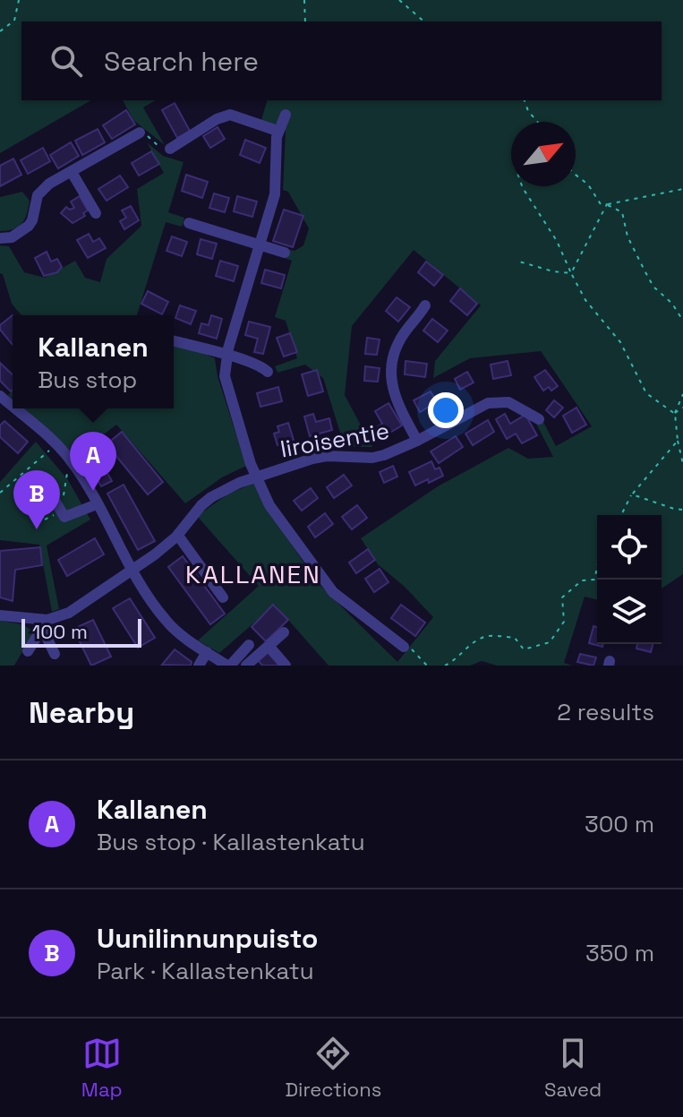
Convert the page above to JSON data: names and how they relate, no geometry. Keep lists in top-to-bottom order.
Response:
{
  "streets": {
    "street": ["Iiroisentie"]
  },
  "districts": ["KALLANEN"],
  "scale_bar": "100 m",
  "north": "top right",
  "page": {
    "search": "Search here",
    "popup": ["Kallanen", "Bus stop"],
    "pins": ["A", "B"],
    "scale": "100 m",
    "heading": ["Nearby", "2 results"],
    "list": [
      {
        "mark": "A",
        "name": "Kallanen",
        "note": "Bus stop · Kallastenkatu",
        "value": "300 m"
      },
      {
        "mark": "B",
        "name": "Uunilinnunpuisto",
        "note": "Park · Kallastenkatu",
        "value": "350 m"
      }
    ],
    "nav": ["Map", "Directions", "Saved"]
  }
}
